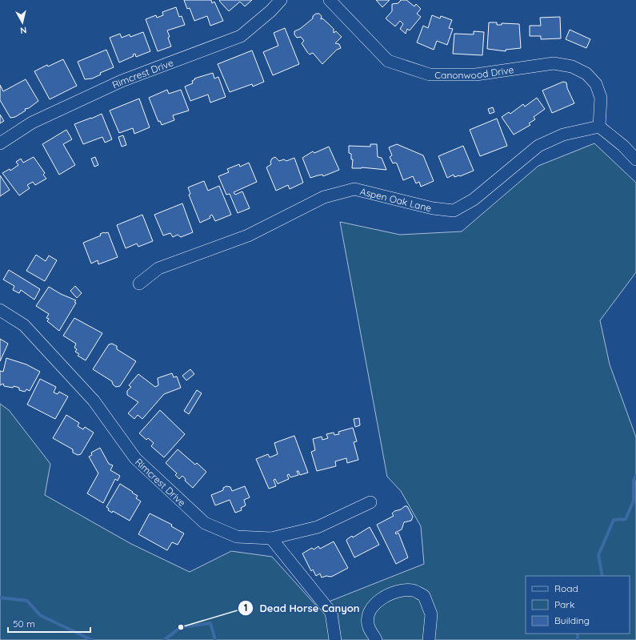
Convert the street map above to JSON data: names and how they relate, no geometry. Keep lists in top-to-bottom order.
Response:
{
  "streets": {
    "street": ["Canonwood Drive", "Rimcrest Drive", "Aspen Oak Lane"]
  },
  "crossings": [
    ["Canonwood Drive", "Aspen Oak Lane"]
  ],
  "places": ["Dead Horse Canyon"],
  "legend": ["Road", "Park", "Building"],
  "scale_bar": "50 m",
  "north": "bottom"
}
